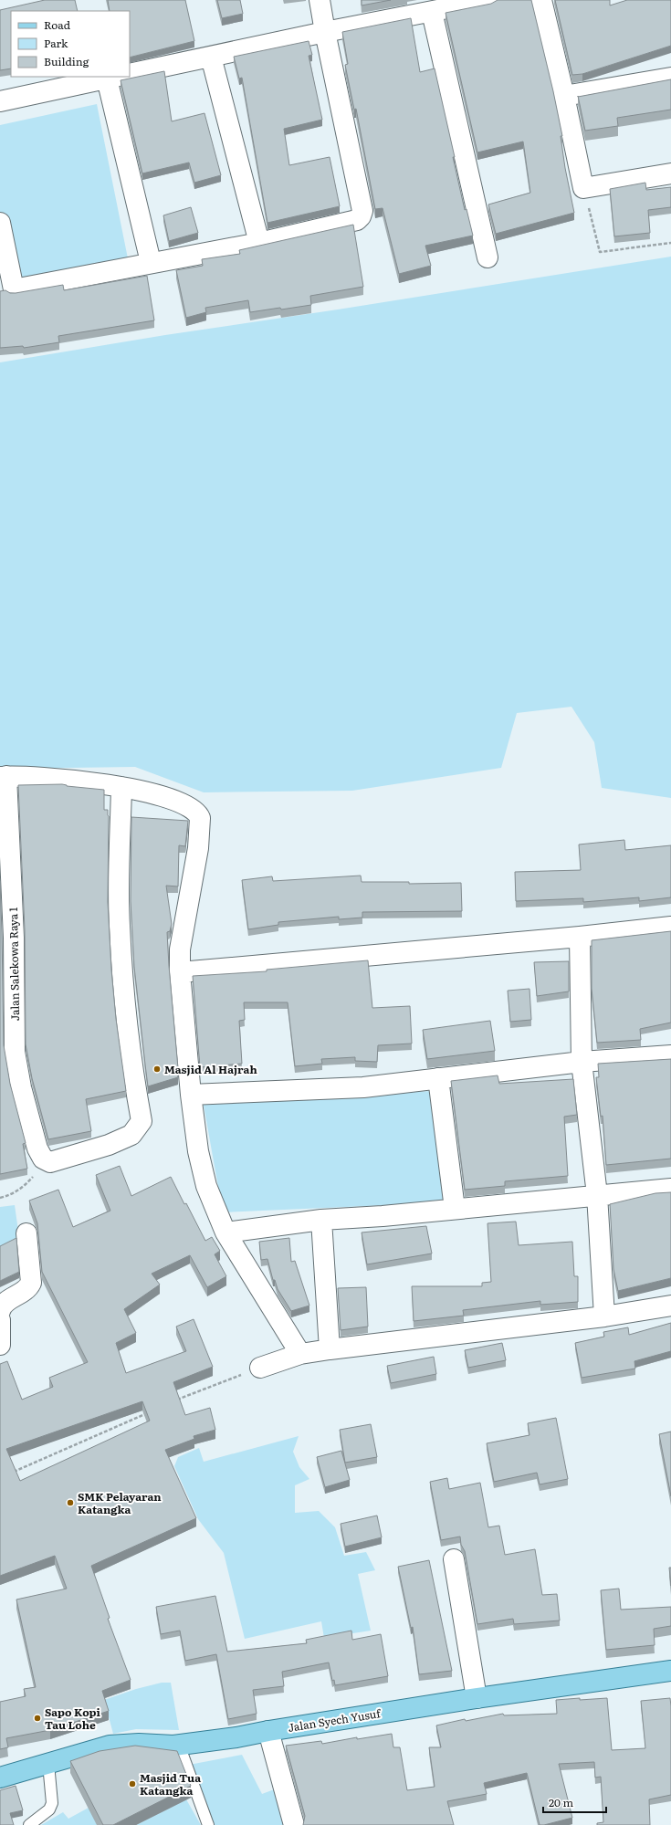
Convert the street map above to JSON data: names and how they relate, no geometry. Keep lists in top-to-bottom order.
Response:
{
  "streets": {
    "main road": ["Jalan Syech Yusuf"],
    "street": ["Jalan Salekowa Raya 1"]
  },
  "places": [
    "Masjid Al Hajrah",
    "SMK Pelayaran Katangka",
    "Sapo Kopi Tau Lohe",
    "Masjid Tua Katangka"
  ],
  "legend": ["Road", "Park", "Building"],
  "scale_bar": "20 m"
}
